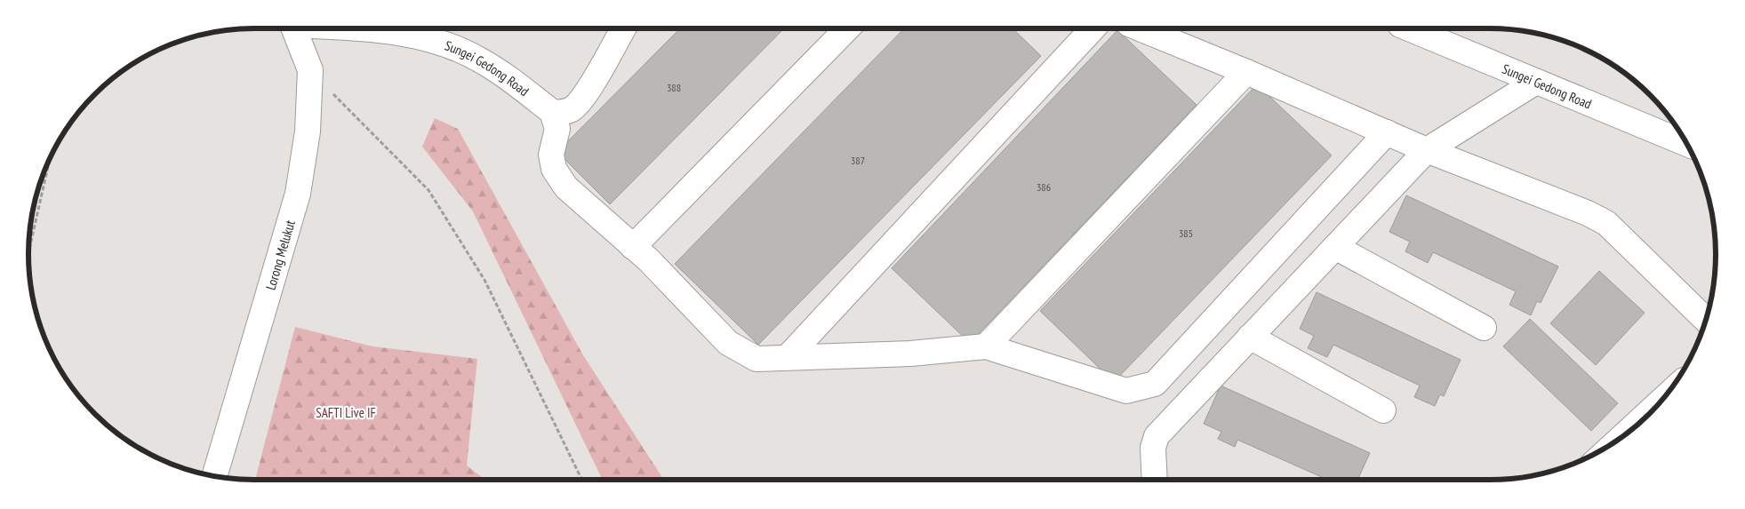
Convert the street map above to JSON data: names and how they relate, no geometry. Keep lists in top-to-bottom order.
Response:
{
  "streets": {
    "lane": ["Sungei Gedong Road", "Lorong Melukut"]
  },
  "parks": ["SAFTI Live IF"],
  "house_numbers": [
    "388",
    "387",
    "386",
    "385"
  ]
}
